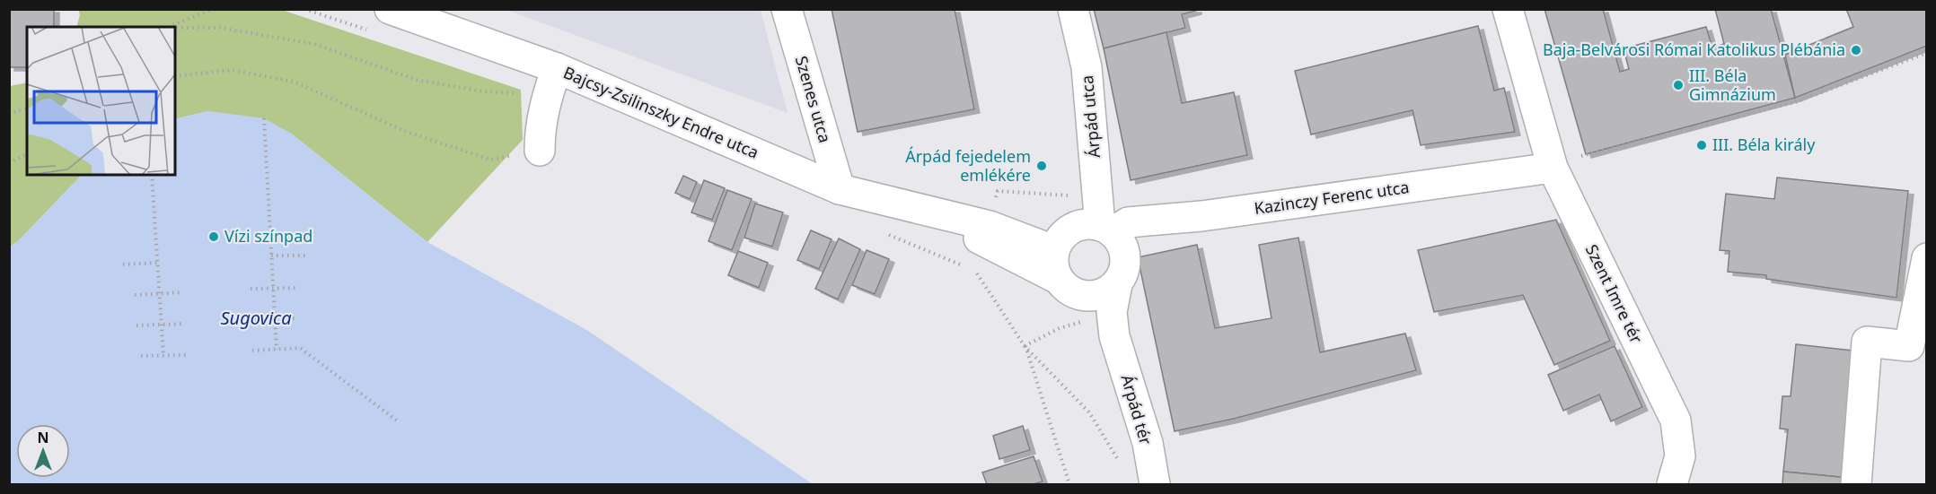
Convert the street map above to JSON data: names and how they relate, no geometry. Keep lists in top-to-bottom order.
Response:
{
  "streets": {
    "street": [
      "Szenes utca",
      "Bajcsy-Zsilinszky Endre utca",
      "Árpád utca",
      "Kazinczy Ferenc utca",
      "Szent Imre tér",
      "Árpád tér"
    ]
  },
  "crossings": [
    ["Szenes utca", "Bajcsy-Zsilinszky Endre utca"],
    ["Bajcsy-Zsilinszky Endre utca", "Árpád utca"],
    ["Bajcsy-Zsilinszky Endre utca", "Kazinczy Ferenc utca"],
    ["Bajcsy-Zsilinszky Endre utca", "Árpád tér"],
    ["Árpád utca", "Kazinczy Ferenc utca"],
    ["Árpád utca", "Árpád tér"],
    ["Kazinczy Ferenc utca", "Szent Imre tér"],
    ["Kazinczy Ferenc utca", "Árpád tér"]
  ],
  "water": ["Sugovica"],
  "places": [
    "Baja-Belvárosi Római Katolikus Plébánia",
    "III. Béla Gimnázium",
    "III. Béla király",
    "Árpád fejedelem emlékére",
    "Vízi színpad"
  ],
  "north": "top"
}
